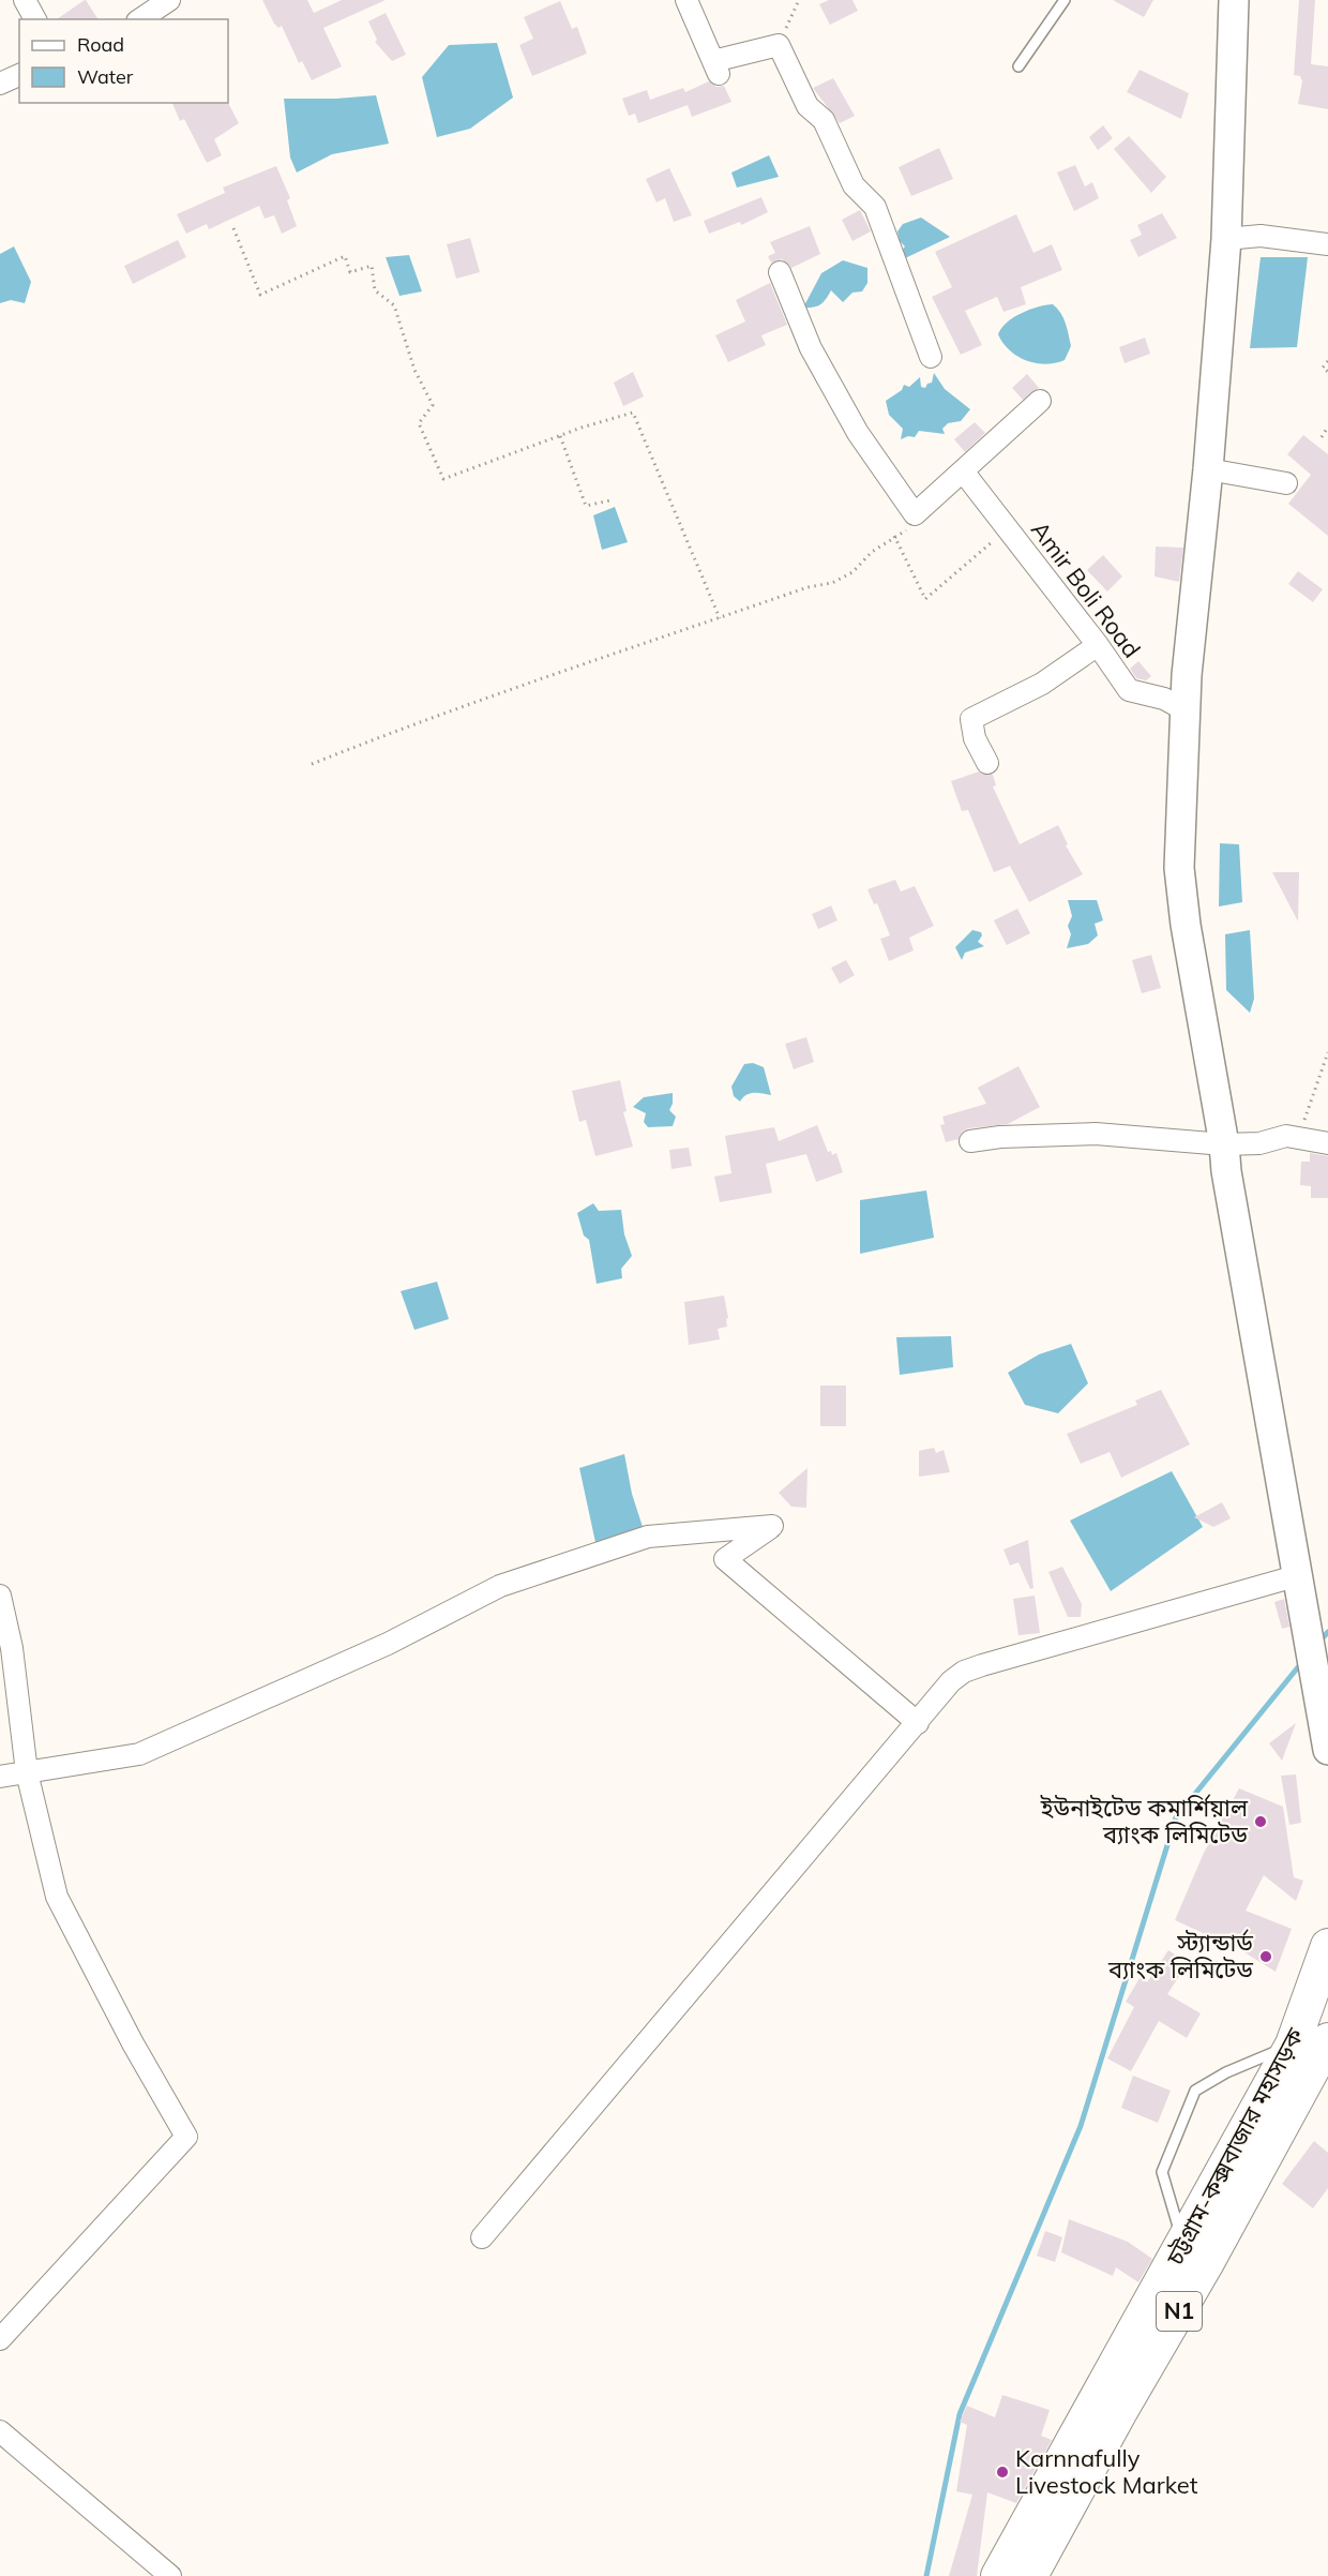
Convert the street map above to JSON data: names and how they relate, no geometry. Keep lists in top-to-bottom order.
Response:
{
  "streets": {
    "highway": ["চট্টগ্রাম-কক্সবাজার মহাসড়ক", "N1"],
    "street": ["Amir Boli Road"]
  },
  "places": ["ইউনাইটেড কমার্শিয়াল ব্যাংক লিমিটেড", "স্ট্যান্ডার্ড ব্যাংক লিমিটেড", "Karnnafully Livestock Market"],
  "legend": ["Road", "Water"]
}
